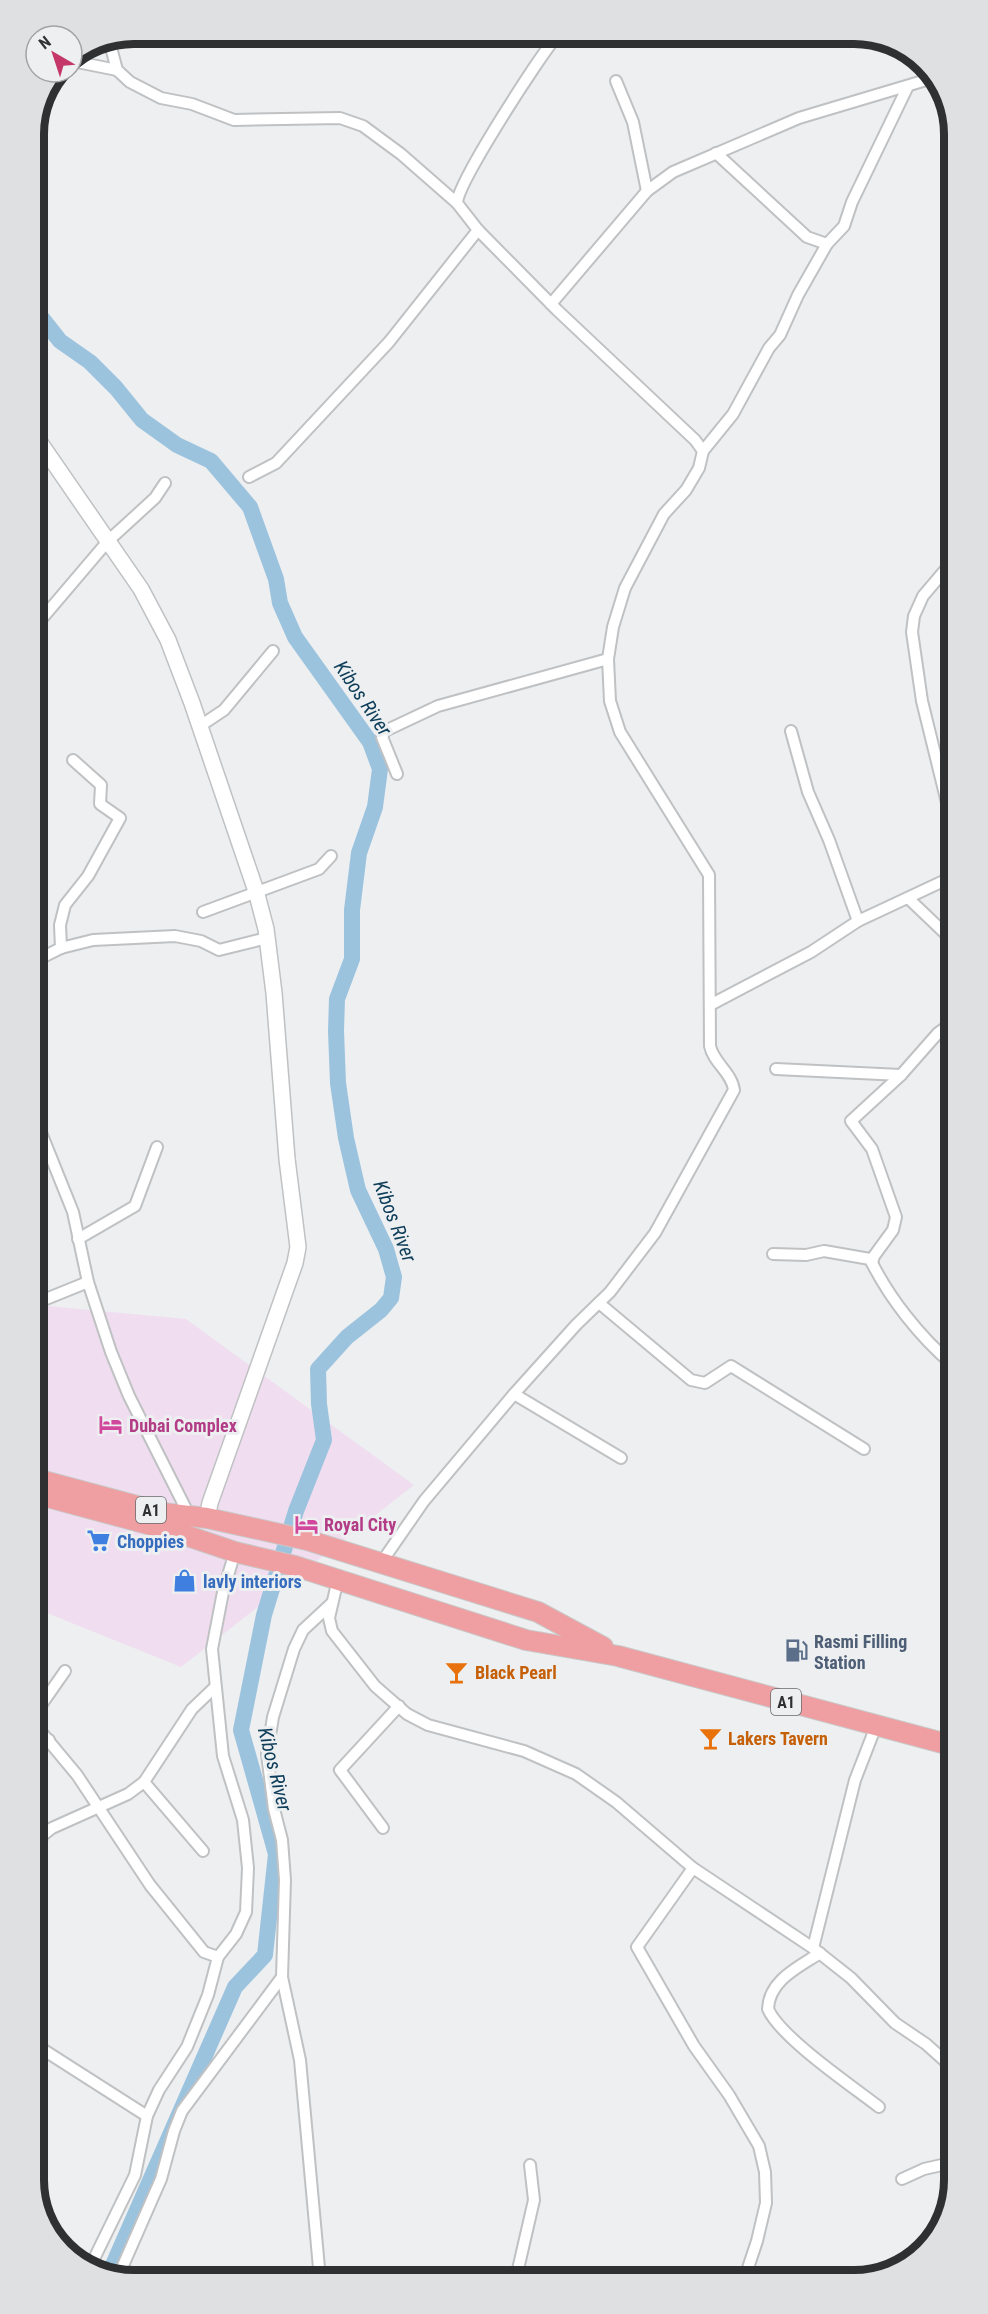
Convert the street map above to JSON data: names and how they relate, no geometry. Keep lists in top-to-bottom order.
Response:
{
  "streets": {
    "highway": ["A1"]
  },
  "water": ["Kibos River"],
  "places": {
    "hotel": ["Dubai Complex", "Royal City"],
    "supermarket": ["Choppies"],
    "shop": ["lavly interiors"],
    "fuel station": ["Rasmi Filling Station"],
    "bar": ["Black Pearl", "Lakers Tavern"]
  },
  "north": "top left"
}
